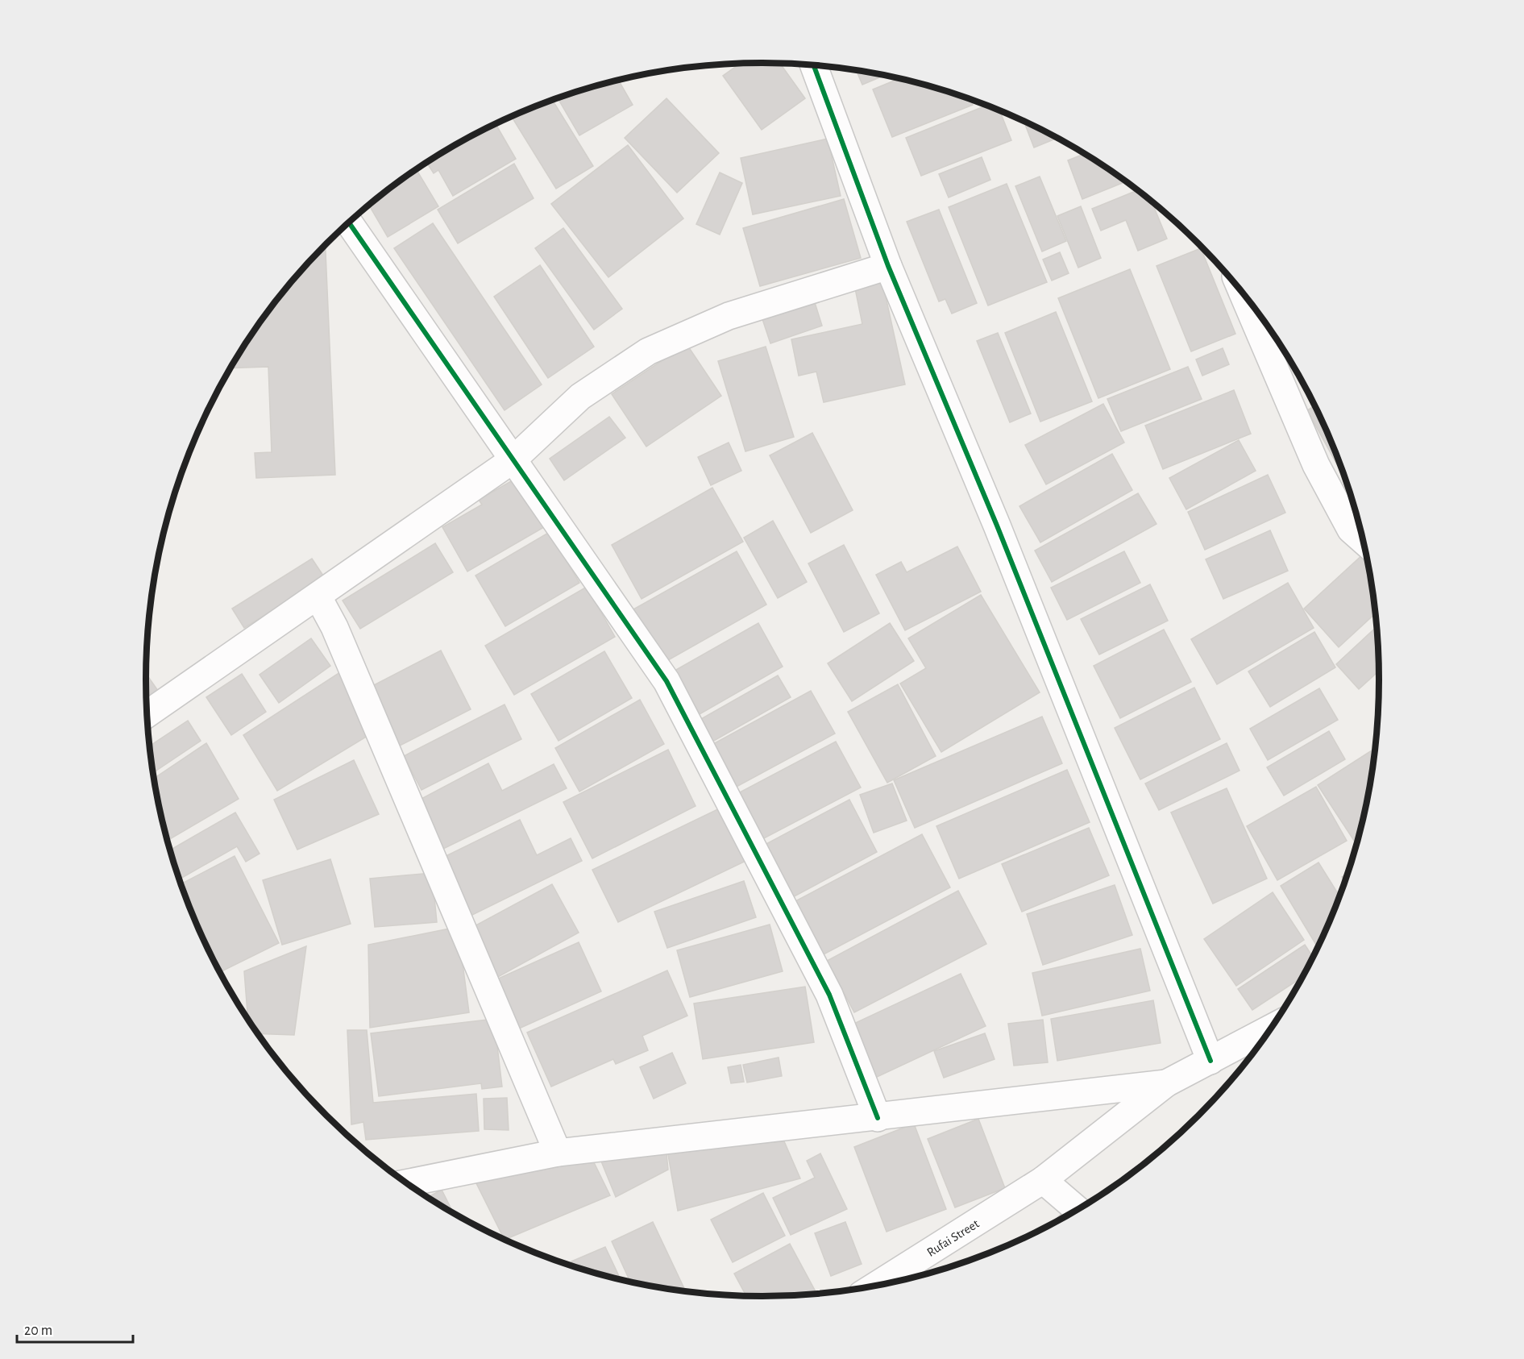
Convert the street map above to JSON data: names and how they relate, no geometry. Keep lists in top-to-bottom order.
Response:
{
  "streets": {
    "street": ["Rufai Street"]
  },
  "scale_bar": "20 m"
}
